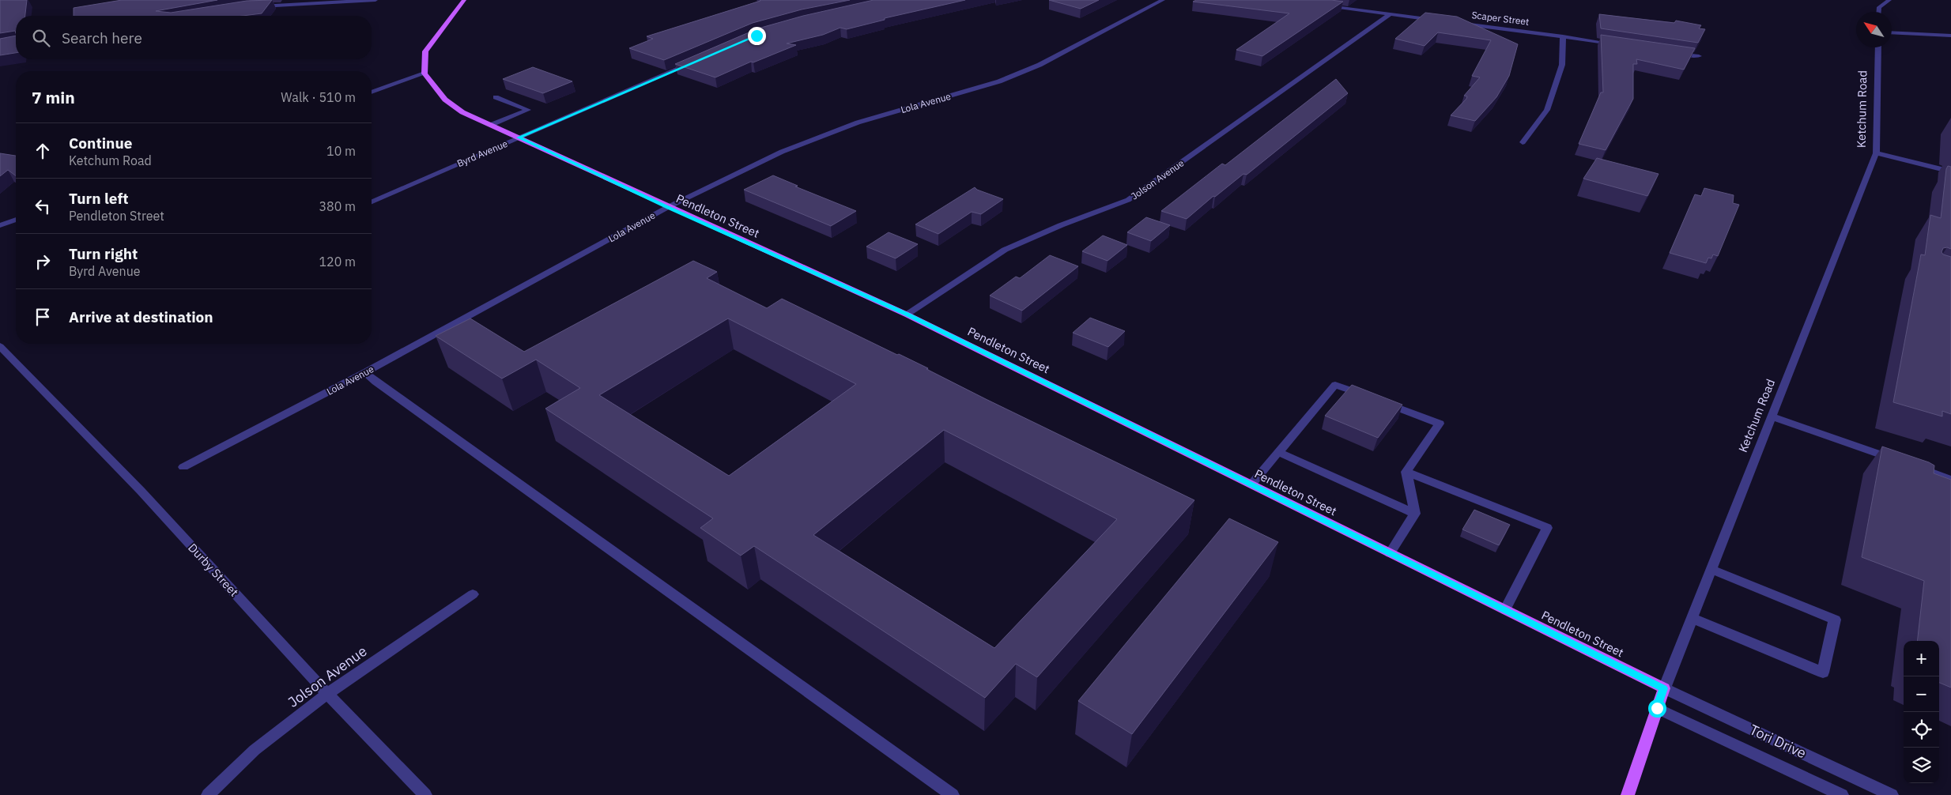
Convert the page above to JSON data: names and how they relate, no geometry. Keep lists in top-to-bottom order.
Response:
{
  "streets": {
    "main road": ["Ketchum Road", "Pendleton Street"],
    "street": [
      "Scaper Street",
      "Lola Avenue",
      "Byrd Avenue",
      "Jolson Avenue",
      "Durby Street",
      "Tori Drive"
    ]
  },
  "crossings": [
    ["Lola Avenue", "Pendleton Street"],
    ["Ketchum Road", "Pendleton Street"],
    ["Ketchum Road", "Tori Drive"],
    ["Byrd Avenue", "Pendleton Street"],
    ["Jolson Avenue", "Pendleton Street"],
    ["Jolson Avenue", "Durby Street"],
    ["Pendleton Street", "Tori Drive"]
  ],
  "north": "top left",
  "page": {
    "search": "Search here",
    "heading": ["7 min", "Walk · 510 m"],
    "list": [
      ["Continue", "Ketchum Road", "10 m"],
      ["Turn left", "Pendleton Street", "380 m"],
      ["Turn right", "Byrd Avenue", "120 m"],
      "Arrive at destination"
    ],
    "map_buttons": ["+", "−"]
  }
}
